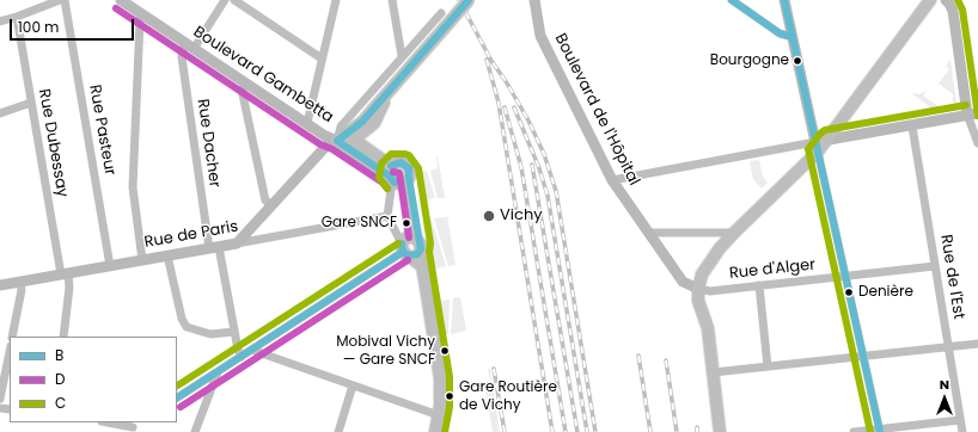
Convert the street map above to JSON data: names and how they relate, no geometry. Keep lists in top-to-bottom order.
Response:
{
  "streets": {
    "main road": ["Boulevard Gambetta"],
    "street": [
      "Boulevard de l'Hôpital",
      "Rue Pasteur",
      "Rue Dubessay",
      "Rue Dacher",
      "Rue de Paris",
      "Rue d'Alger",
      "Rue de l'Est"
    ]
  },
  "crossings": [
    ["Boulevard Gambetta", "Rue Dacher"],
    ["Boulevard de l'Hôpital", "Rue d'Alger"],
    ["Rue Pasteur", "Rue de Paris"],
    ["Rue Dubessay", "Rue de Paris"],
    ["Rue Dacher", "Rue de Paris"],
    ["Rue d'Alger", "Rue de l'Est"]
  ],
  "places": [
    "Bourgogne",
    "Vichy",
    "Gare SNCF",
    "Denière",
    "Mobival Vichy — Gare SNCF",
    "Gare Routière de Vichy"
  ],
  "lines": ["transit line B", "transit line C", "transit line D"],
  "legend": ["B", "D", "C"],
  "scale_bar": "100 m",
  "north": "top"
}
